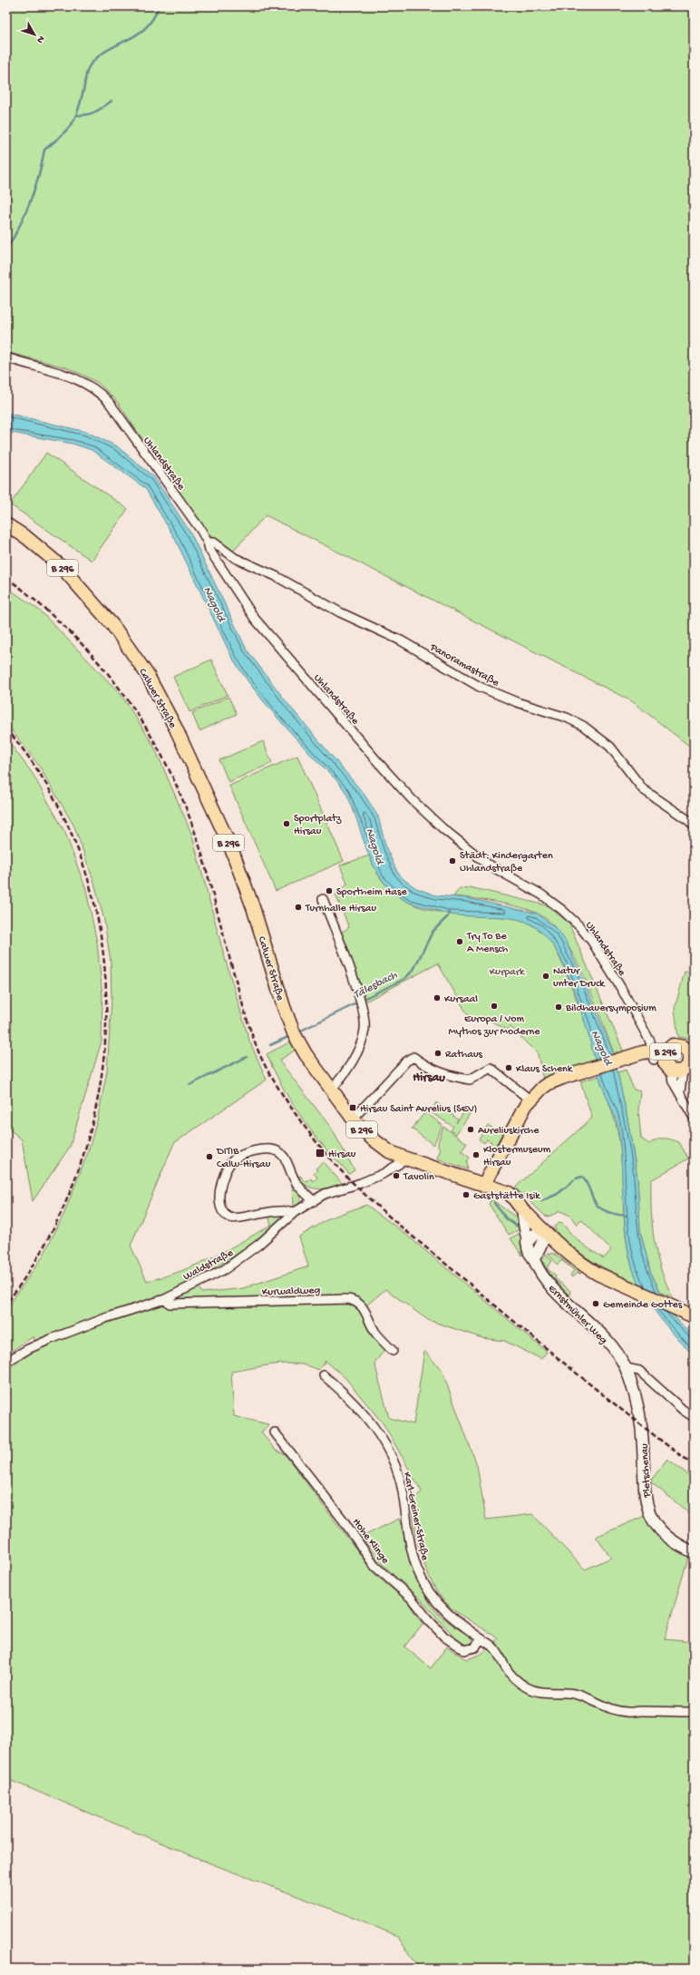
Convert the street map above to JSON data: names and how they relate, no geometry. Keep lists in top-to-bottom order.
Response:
{
  "streets": {
    "main road": [
      "B 296",
      "Calwer Straße",
      "Ernstmühler Weg",
      "Pletschenau"
    ],
    "street": [
      "Uhlandstraße",
      "Panoramastraße",
      "Waldstraße",
      "Kurwaldweg",
      "Karl-Greiner-Straße",
      "Hohe Klinge"
    ]
  },
  "crossings": [
    ["Uhlandstraße", "B 296"],
    ["Uhlandstraße", "Panoramastraße"],
    ["B 296", "Calwer Straße"],
    ["Calwer Straße", "Waldstraße"],
    ["Waldstraße", "Kurwaldweg"],
    ["Ernstmühler Weg", "Pletschenau"],
    ["Karl-Greiner-Straße", "Hohe Klinge"]
  ],
  "districts": ["Hirsau"],
  "water": ["Nagold", "Tälesbach"],
  "parks": ["Kurpark"],
  "places": {
    "other": [
      "Sportplatz Hirsau",
      "Städt: Kindergarten Uhlandstraße",
      "Sportheim Hase",
      "Turnhalle Hirsau",
      "Try To Be A Mensch",
      "Natur unter Druck",
      "Kursaal",
      "Europa / Vom Mythos zur Moderne",
      "Bildhauersymposium",
      "Rathaus",
      "Klaus Schenk",
      "Aureliuskirche",
      "Klostermuseum Hirsau",
      "DITIB Calw-Hirsau",
      "Tavolin",
      "Gaststätte Isik",
      "Gemeinde Gottes"
    ],
    "transit": ["Hirsau Saint Aurelius (SEV)", "Hirsau"]
  },
  "north": "bottom right"
}
